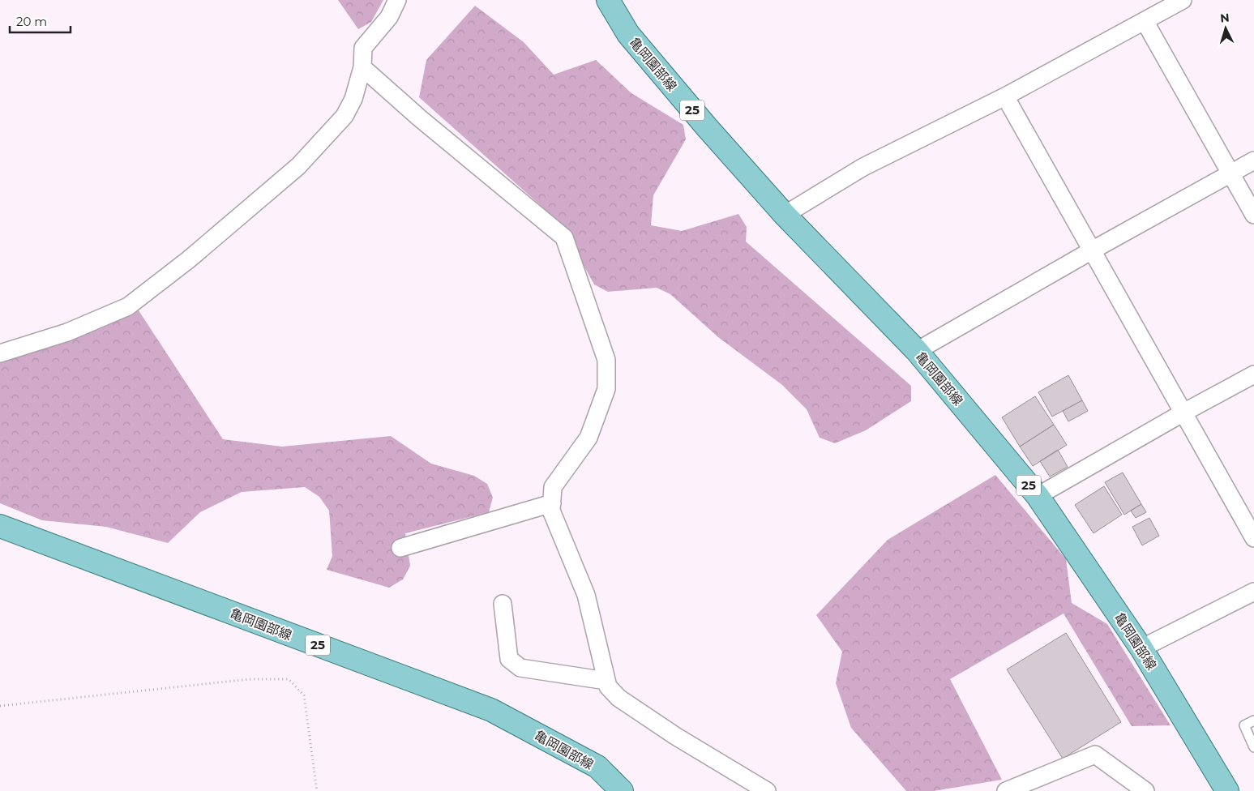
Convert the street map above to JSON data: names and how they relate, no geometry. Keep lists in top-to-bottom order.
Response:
{
  "streets": {
    "main road": ["亀岡園部線", "25"]
  },
  "scale_bar": "20 m",
  "north": "top"
}
